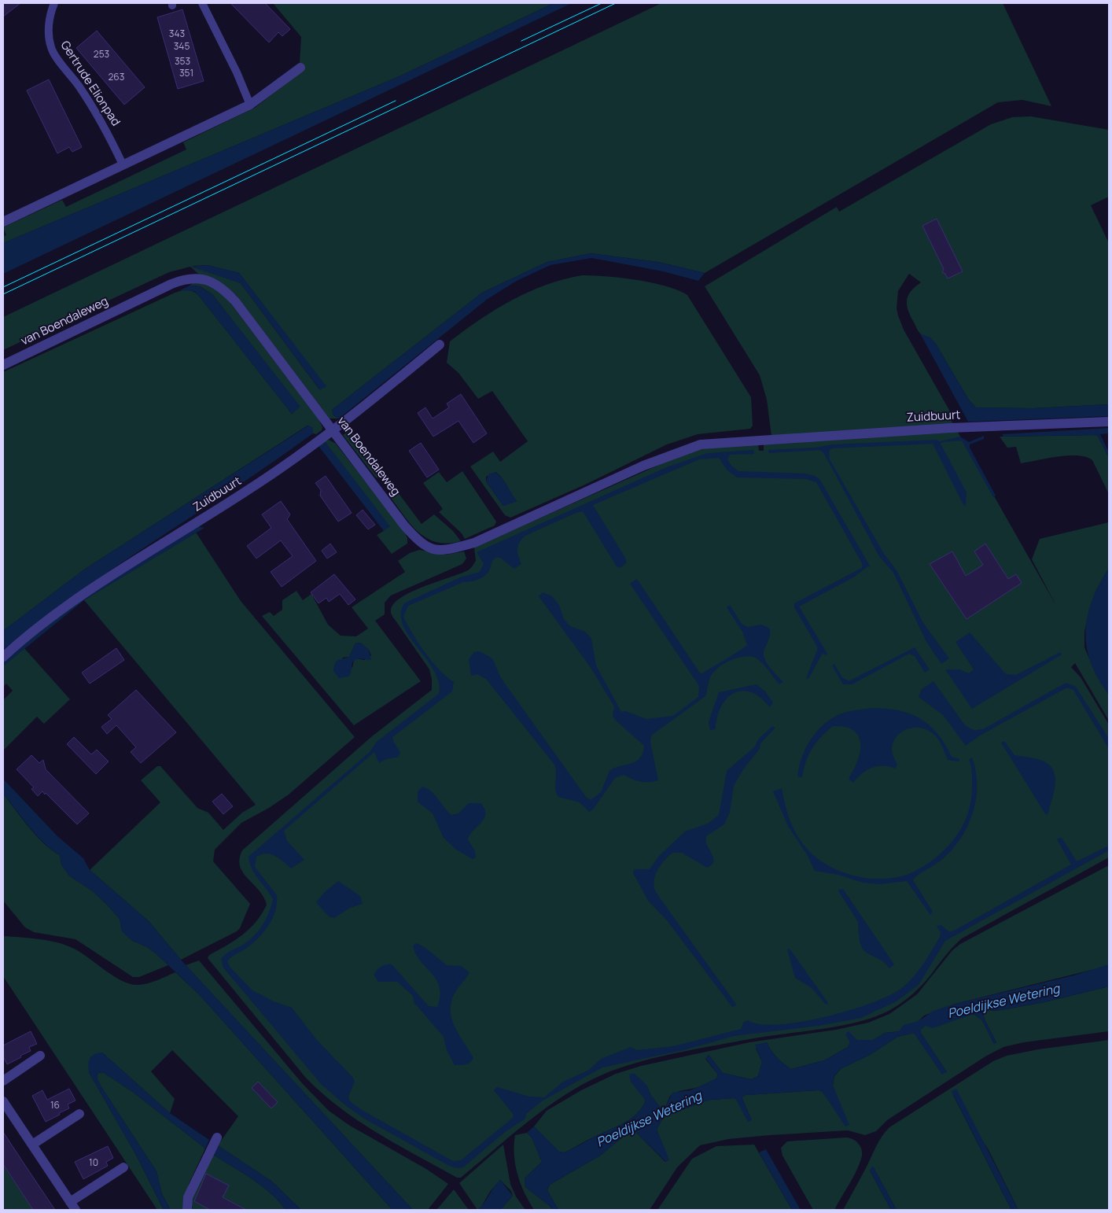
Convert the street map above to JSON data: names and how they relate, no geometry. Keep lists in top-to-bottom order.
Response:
{
  "streets": {
    "street": ["Gertrude Elionpad", "van Boendaleweg", "Zuidbuurt"]
  },
  "crossings": [
    ["van Boendaleweg", "Zuidbuurt"]
  ],
  "water": ["Poeldijkse Wetering"],
  "house_numbers": [
    "343",
    "345",
    "253",
    "353",
    "351",
    "263",
    "16",
    "10"
  ]
}
